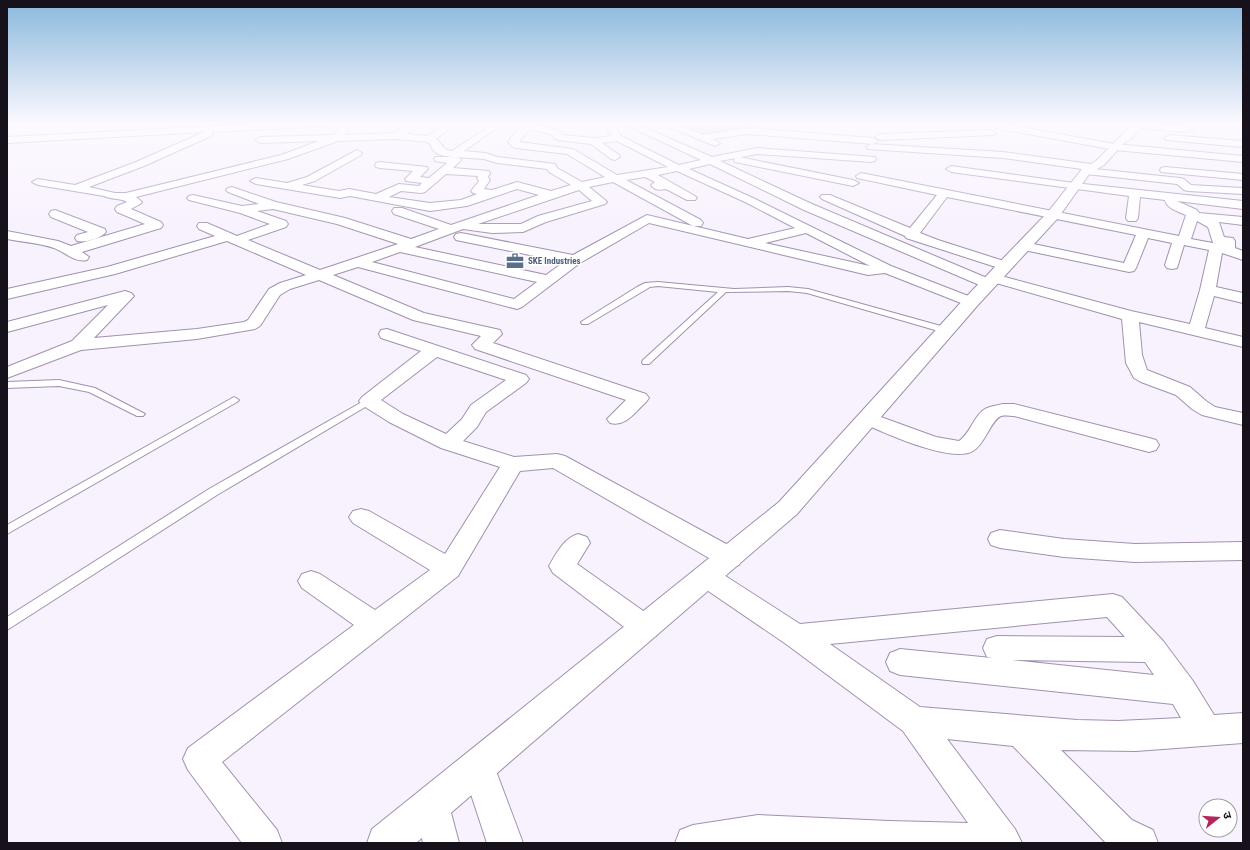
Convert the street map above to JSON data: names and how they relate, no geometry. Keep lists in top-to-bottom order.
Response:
{
  "places": {
    "office": ["SKE Industries"]
  },
  "north": "right"
}
